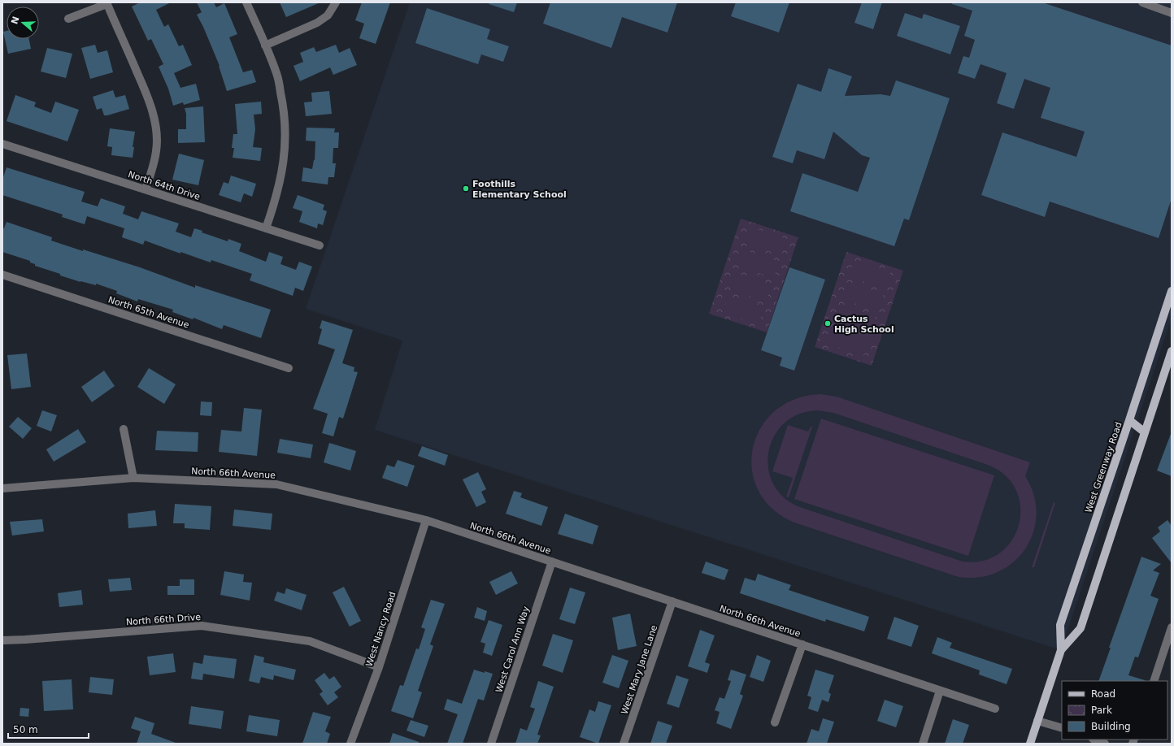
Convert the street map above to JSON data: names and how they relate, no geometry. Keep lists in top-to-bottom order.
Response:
{
  "streets": {
    "main road": ["West Greenway Road"],
    "street": [
      "North 64th Drive",
      "North 65th Avenue",
      "North 66th Avenue",
      "North 66th Drive",
      "West Nancy Road",
      "West Carol Ann Way",
      "West Mary Jane Lane"
    ]
  },
  "crossings": [
    ["North 66th Avenue", "West Nancy Road"],
    ["North 66th Avenue", "West Carol Ann Way"],
    ["North 66th Avenue", "West Mary Jane Lane"],
    ["North 66th Drive", "West Nancy Road"]
  ],
  "places": ["Foothills Elementary School", "Cactus High School"],
  "legend": ["Road", "Park", "Building"],
  "scale_bar": "50 m",
  "north": "left"
}
